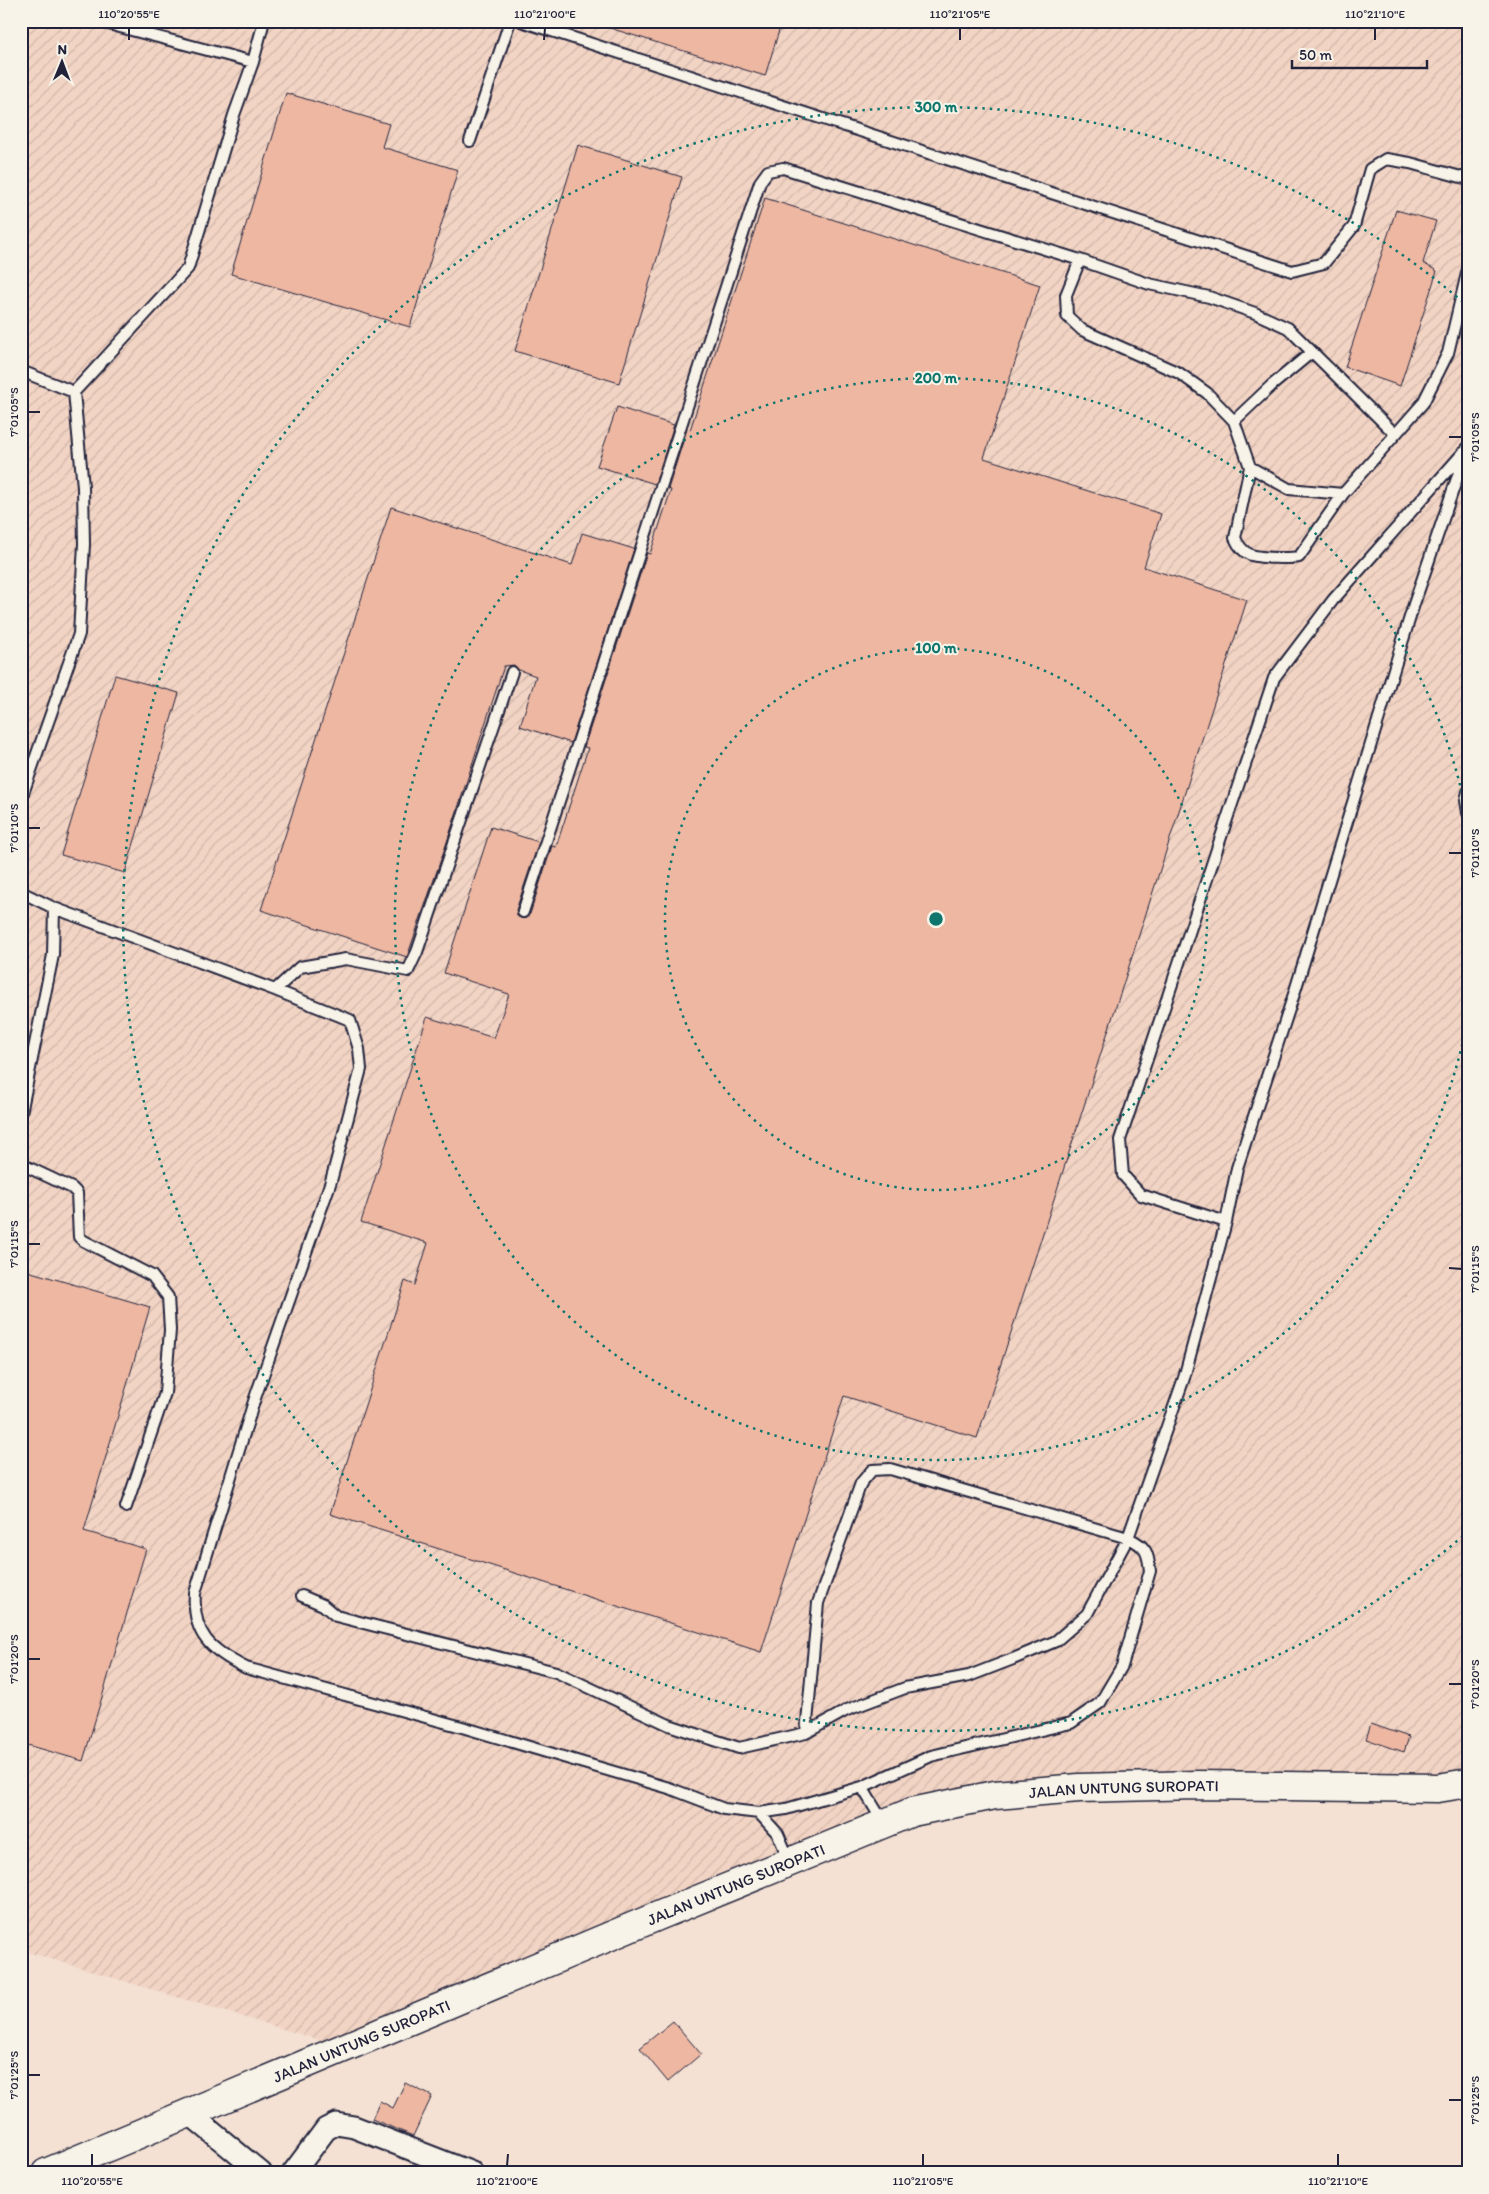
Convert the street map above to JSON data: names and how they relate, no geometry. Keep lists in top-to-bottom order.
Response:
{
  "streets": {
    "main road": ["JALAN UNTUNG SUROPATI"]
  },
  "scale_bar": "50 m",
  "north": "top",
  "coordinates": [
    "110°20'55\"E",
    "110°21'00\"E",
    "110°21'05\"E",
    "110°21'10\"E",
    "7°01'05\"S",
    "7°01'10\"S",
    "7°01'15\"S",
    "7°01'20\"S",
    "7°01'25\"S"
  ],
  "rings": ["300 m", "200 m", "100 m"]
}
